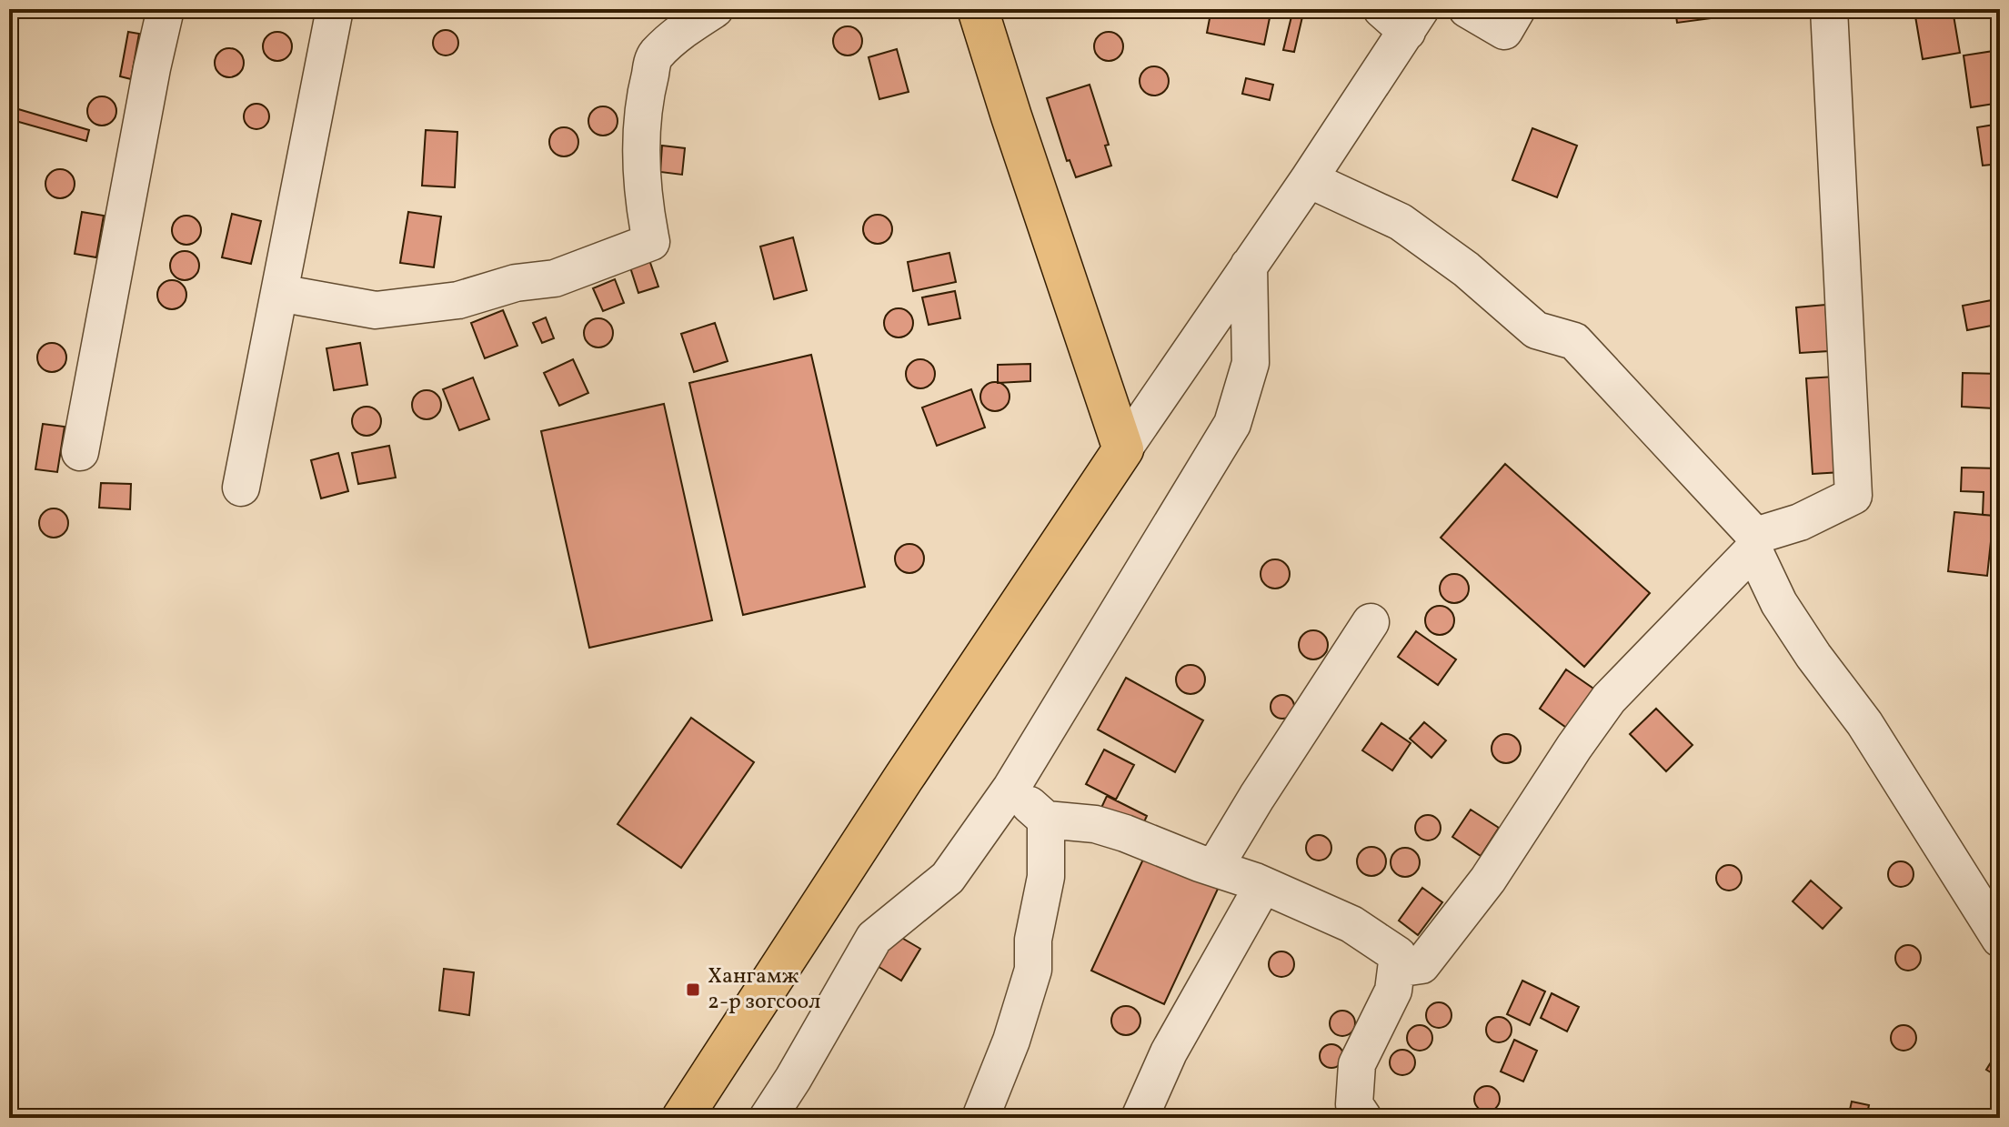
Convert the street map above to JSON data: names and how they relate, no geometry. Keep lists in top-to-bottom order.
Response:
{
  "places": {
    "transit": ["Хангамж 2-р зогсоол"]
  }
}
